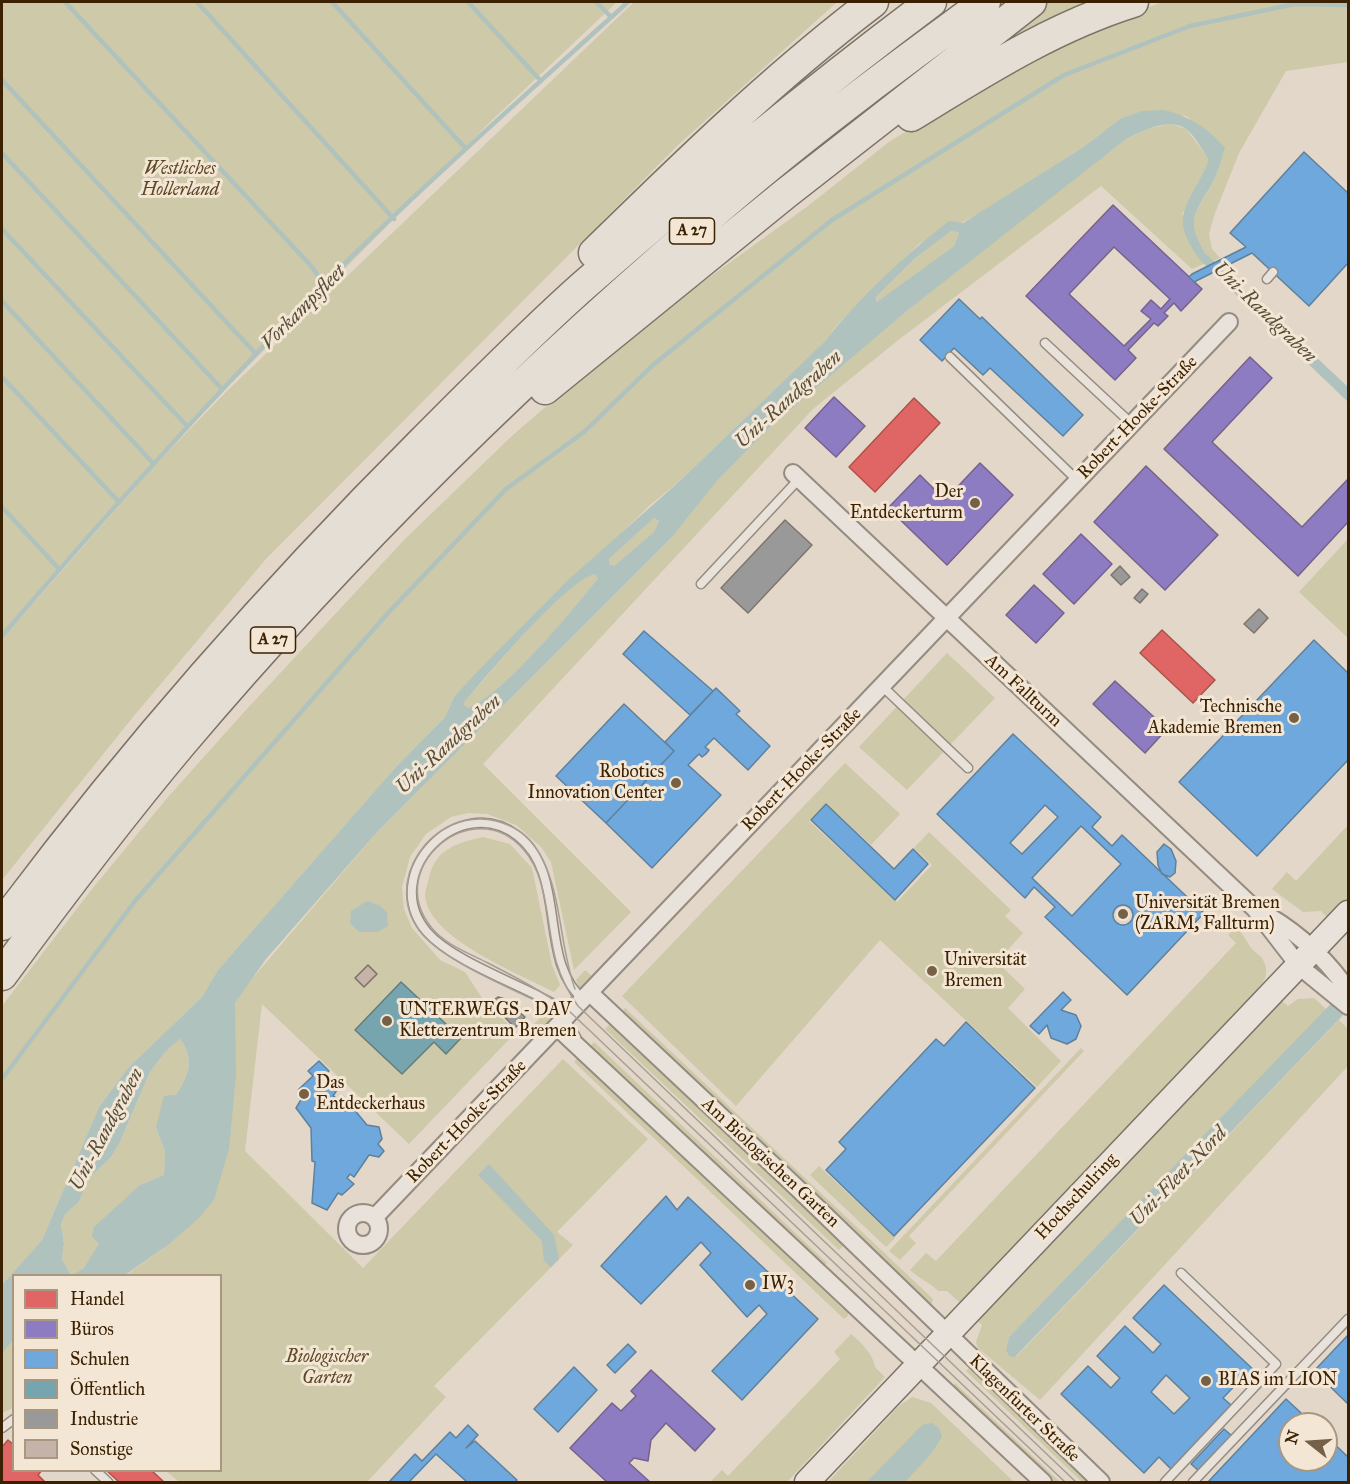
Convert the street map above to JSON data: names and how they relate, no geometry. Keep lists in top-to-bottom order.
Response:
{
  "streets": {
    "highway": ["A 27"],
    "street": [
      "Robert-Hooke-Straße",
      "Am Fallturm",
      "Am Biologischen Garten",
      "Hochschulring",
      "Klagenfurter Straße"
    ]
  },
  "crossings": [
    ["Robert-Hooke-Straße", "Am Fallturm"],
    ["Robert-Hooke-Straße", "Am Biologischen Garten"],
    ["Am Fallturm", "Hochschulring"],
    ["Am Biologischen Garten", "Hochschulring"],
    ["Am Biologischen Garten", "Klagenfurter Straße"],
    ["Hochschulring", "Klagenfurter Straße"]
  ],
  "water": ["Vorkampsfleet", "Uni-Randgraben", "Uni-Fleet-Nord"],
  "parks": ["Westliches Hollerland", "Biologischer Garten"],
  "places": [
    "Der Entdeckerturm",
    "Technische Akademie Bremen",
    "Robotics Innovation Center",
    "Universität Bremen (ZARM, Fallturm)",
    "Universität Bremen",
    "UNTERWEGS - DAV Kletterzentrum Bremen",
    "Das Entdeckerhaus",
    "IW3",
    "BIAS im LION"
  ],
  "legend": [
    "Handel",
    "Büros",
    "Schulen",
    "Öffentlich",
    "Industrie",
    "Sonstige"
  ],
  "north": "left"
}
